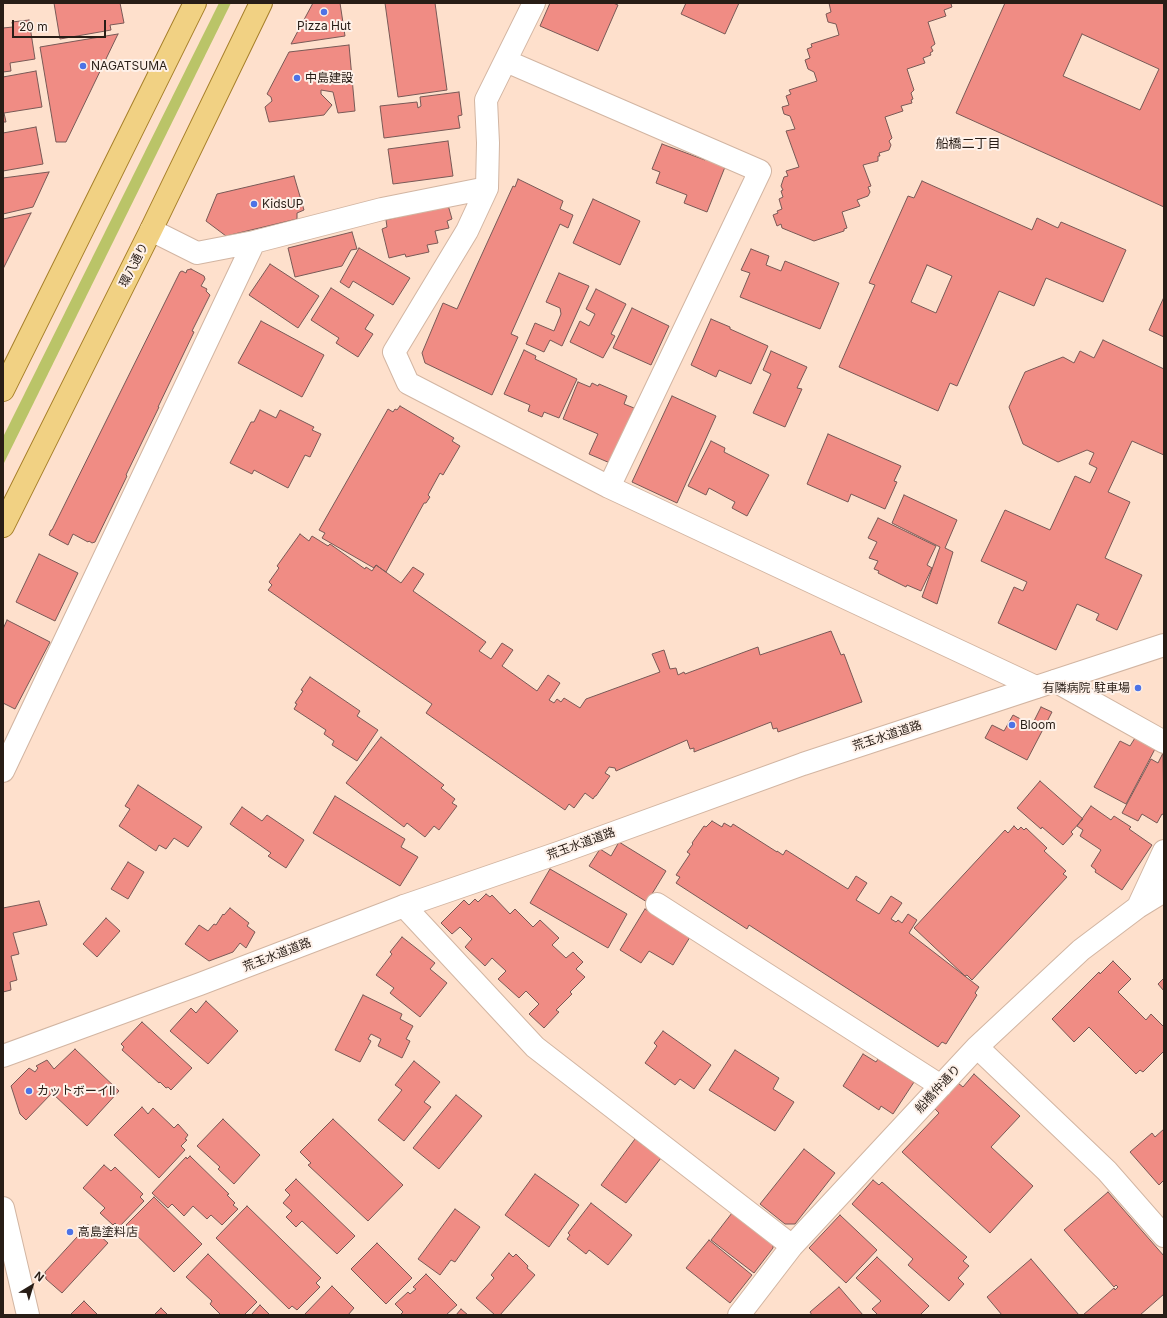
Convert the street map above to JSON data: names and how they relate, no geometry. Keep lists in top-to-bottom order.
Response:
{
  "streets": {
    "main road": ["環八通り"],
    "street": ["荒玉水道道路", "船橋仲通り"]
  },
  "districts": ["船橋二丁目"],
  "places": [
    "Pizza Hut",
    "NAGATSUMA",
    "中島建設",
    "KidsUP",
    "有隣病院 駐車場",
    "Bloom",
    "カットボーイII",
    "高島塗料店"
  ],
  "scale_bar": "20 m",
  "north": "top right"
}
